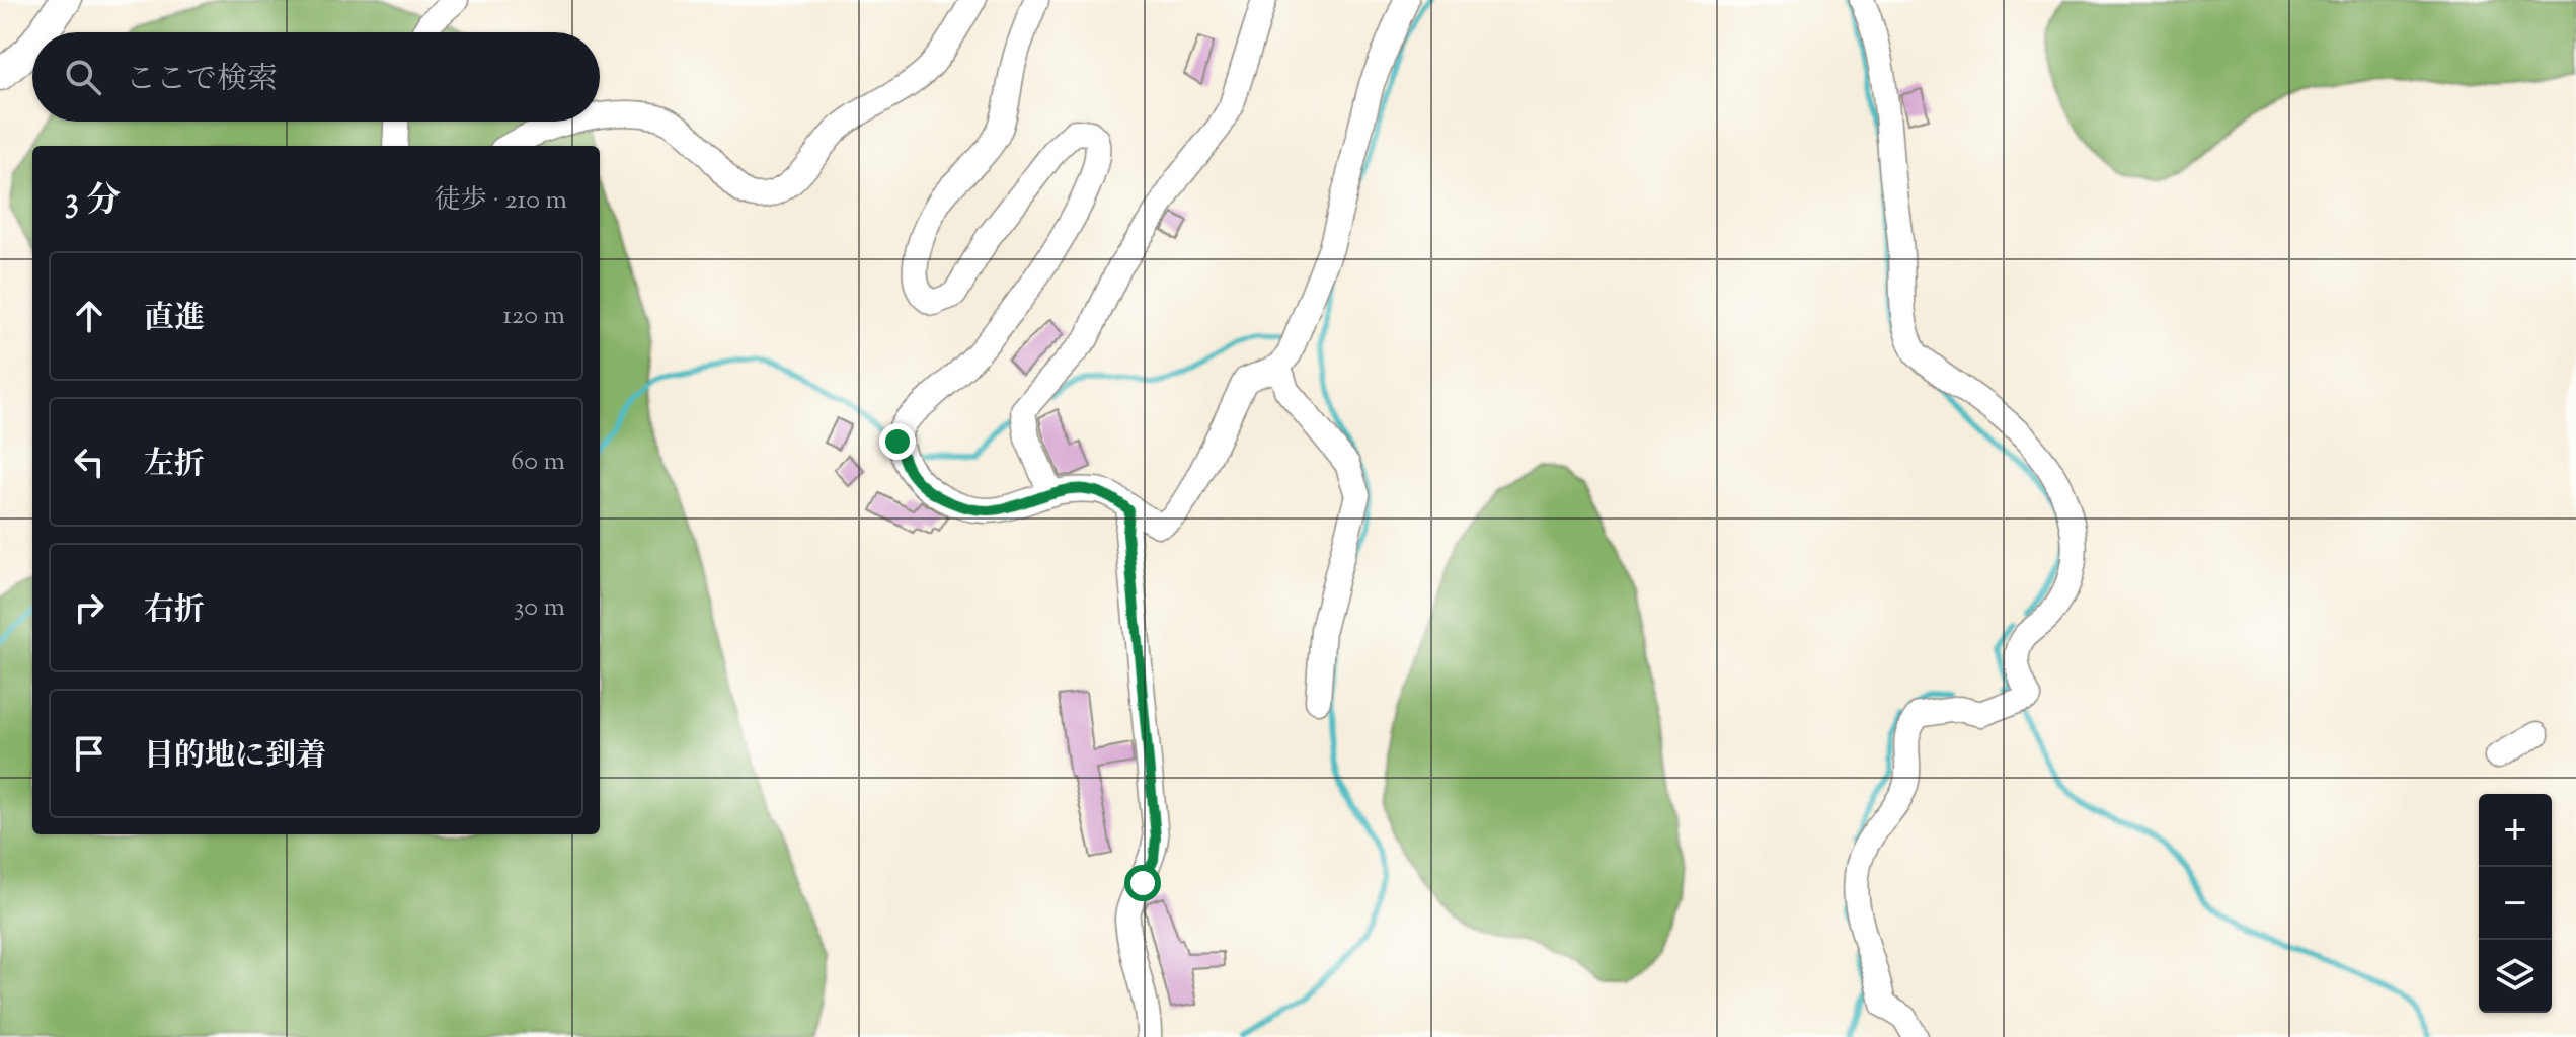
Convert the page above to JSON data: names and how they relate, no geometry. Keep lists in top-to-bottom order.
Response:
{
  "page": {
    "search": "ここで検索",
    "heading": ["3 分", "徒歩 · 210 m"],
    "list": [
      ["直進", "120 m"],
      ["左折", "60 m"],
      ["右折", "30 m"],
      "目的地に到着"
    ],
    "map_buttons": ["+", "−"]
  }
}
